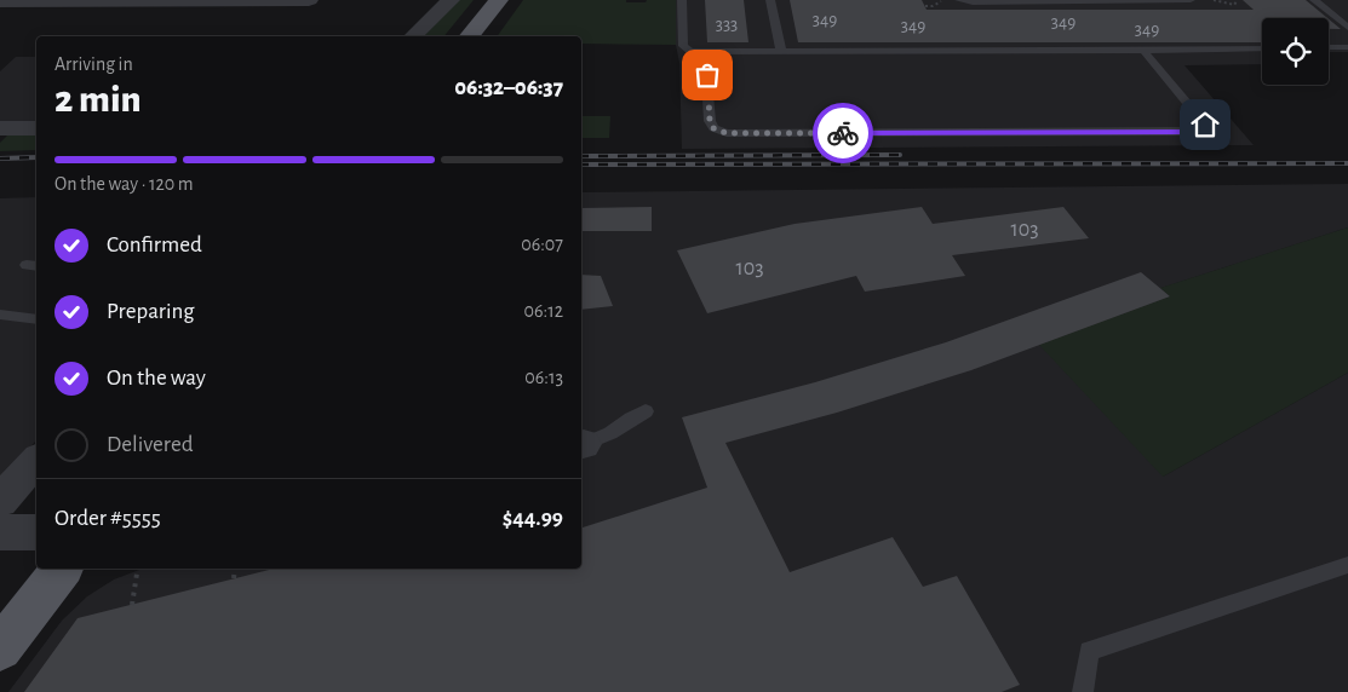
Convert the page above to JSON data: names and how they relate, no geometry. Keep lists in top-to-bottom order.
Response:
{
  "house_numbers": [
    "349",
    "349",
    "333",
    "349",
    "349",
    "103",
    "103"
  ],
  "page": {
    "heading": ["2 min", "Arriving in", "06:32–06:37"],
    "panel": ["Order #5555", "$44.99"],
    "bar": "On the way · 120 m",
    "list": [
      ["Confirmed", "06:07"],
      ["Preparing", "06:12"],
      ["On the way", "06:13"],
      "Delivered"
    ]
  }
}
